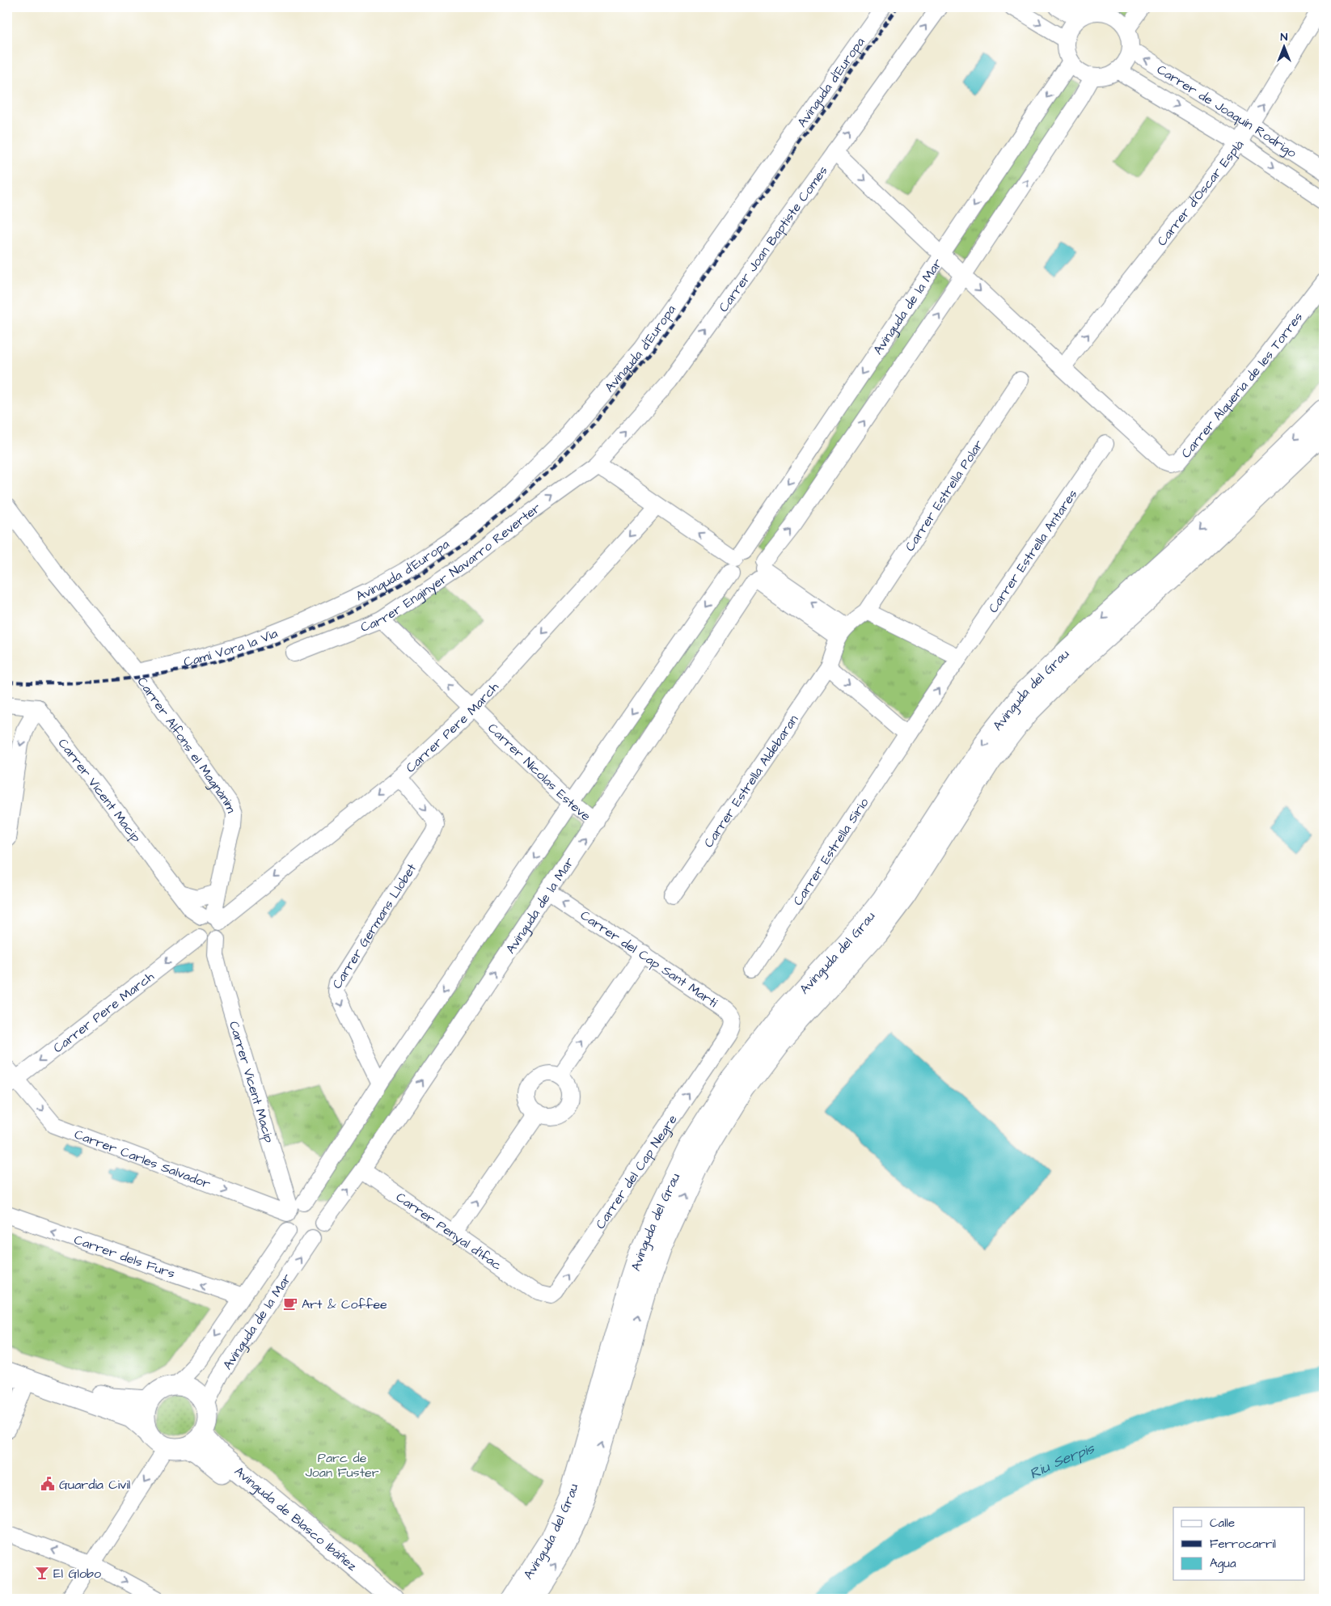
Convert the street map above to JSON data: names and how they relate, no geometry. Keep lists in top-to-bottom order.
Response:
{
  "streets": {
    "main road": ["Avinguda del Grau", "Avinguda de Blasco Ibáñez"],
    "street": [
      "Avinguda d'Europa",
      "Carrer de Joaquín Rodrigo",
      "Carrer d'Oscar Esplà",
      "Carrer Joan Baptiste Comes",
      "Avinguda de la Mar",
      "Carrer Alqueria de les Torres",
      "Carrer Estrella Polar",
      "Carrer Estrella Antares",
      "Carrer Enginyer Navarro Reverter",
      "Camí Vora la Via",
      "Carrer Pere March",
      "Carrer Alfons el Magnànim",
      "Carrer Nicolas Esteve",
      "Carrer Estrella Aldebaran",
      "Carrer Vicent Macip",
      "Carrer Estrella Sirio",
      "Carrer Germans Llobet",
      "Carrer del Cap Sant Martí",
      "Carrer Carles Salvador",
      "Carrer del Cap Negre",
      "Carrer Penyal d'Ifac",
      "Carrer dels Furs"
    ]
  },
  "crossings": [
    ["Avinguda d'Europa", "Camí Vora la Via"],
    ["Carrer de Joaquín Rodrigo", "Carrer d'Oscar Esplà"],
    ["Carrer de Joaquín Rodrigo", "Avinguda de la Mar"],
    ["Carrer d'Oscar Esplà", "Carrer Alqueria de les Torres"],
    ["Carrer Joan Baptiste Comes", "Carrer Alqueria de les Torres"],
    ["Carrer Joan Baptiste Comes", "Carrer Enginyer Navarro Reverter"],
    ["Avinguda de la Mar", "Carrer Alqueria de les Torres"],
    ["Avinguda de la Mar", "Carrer Nicolas Esteve"],
    ["Avinguda de la Mar", "Carrer Vicent Macip"],
    ["Avinguda de la Mar", "Carrer Germans Llobet"],
    ["Avinguda de la Mar", "Carrer del Cap Sant Martí"],
    ["Avinguda de la Mar", "Carrer Carles Salvador"],
    ["Avinguda de la Mar", "Carrer Penyal d'Ifac"],
    ["Avinguda de la Mar", "Carrer dels Furs"],
    ["Avinguda de la Mar", "Avinguda de Blasco Ibáñez"],
    ["Carrer Enginyer Navarro Reverter", "Carrer Nicolas Esteve"],
    ["Camí Vora la Via", "Carrer Alfons el Magnànim"],
    ["Carrer Pere March", "Carrer Nicolas Esteve"],
    ["Carrer Pere March", "Carrer Vicent Macip"],
    ["Carrer Pere March", "Carrer Germans Llobet"],
    ["Carrer Pere March", "Carrer Carles Salvador"],
    ["Carrer Vicent Macip", "Carrer Carles Salvador"],
    ["Carrer del Cap Sant Martí", "Carrer del Cap Negre"],
    ["Carrer del Cap Negre", "Carrer Penyal d'Ifac"]
  ],
  "one_way": [
    "Carrer d'Oscar Esplà",
    "Carrer Joan Baptiste Comes",
    "Carrer Alqueria de les Torres",
    "Carrer Enginyer Navarro Reverter",
    "Carrer Pere March",
    "Carrer Nicolas Esteve",
    "Carrer Germans Llobet",
    "Carrer del Cap Sant Martí",
    "Carrer Carles Salvador",
    "Carrer dels Furs"
  ],
  "water": ["Riu Serpis"],
  "parks": ["Parc de Joan Fuster"],
  "places": {
    "cafe": ["Art & Coffee"],
    "public building": ["Guardia Civil"],
    "bar": ["El Globo"]
  },
  "legend": ["Calle", "Ferrocarril", "Agua"],
  "north": "top"
}
